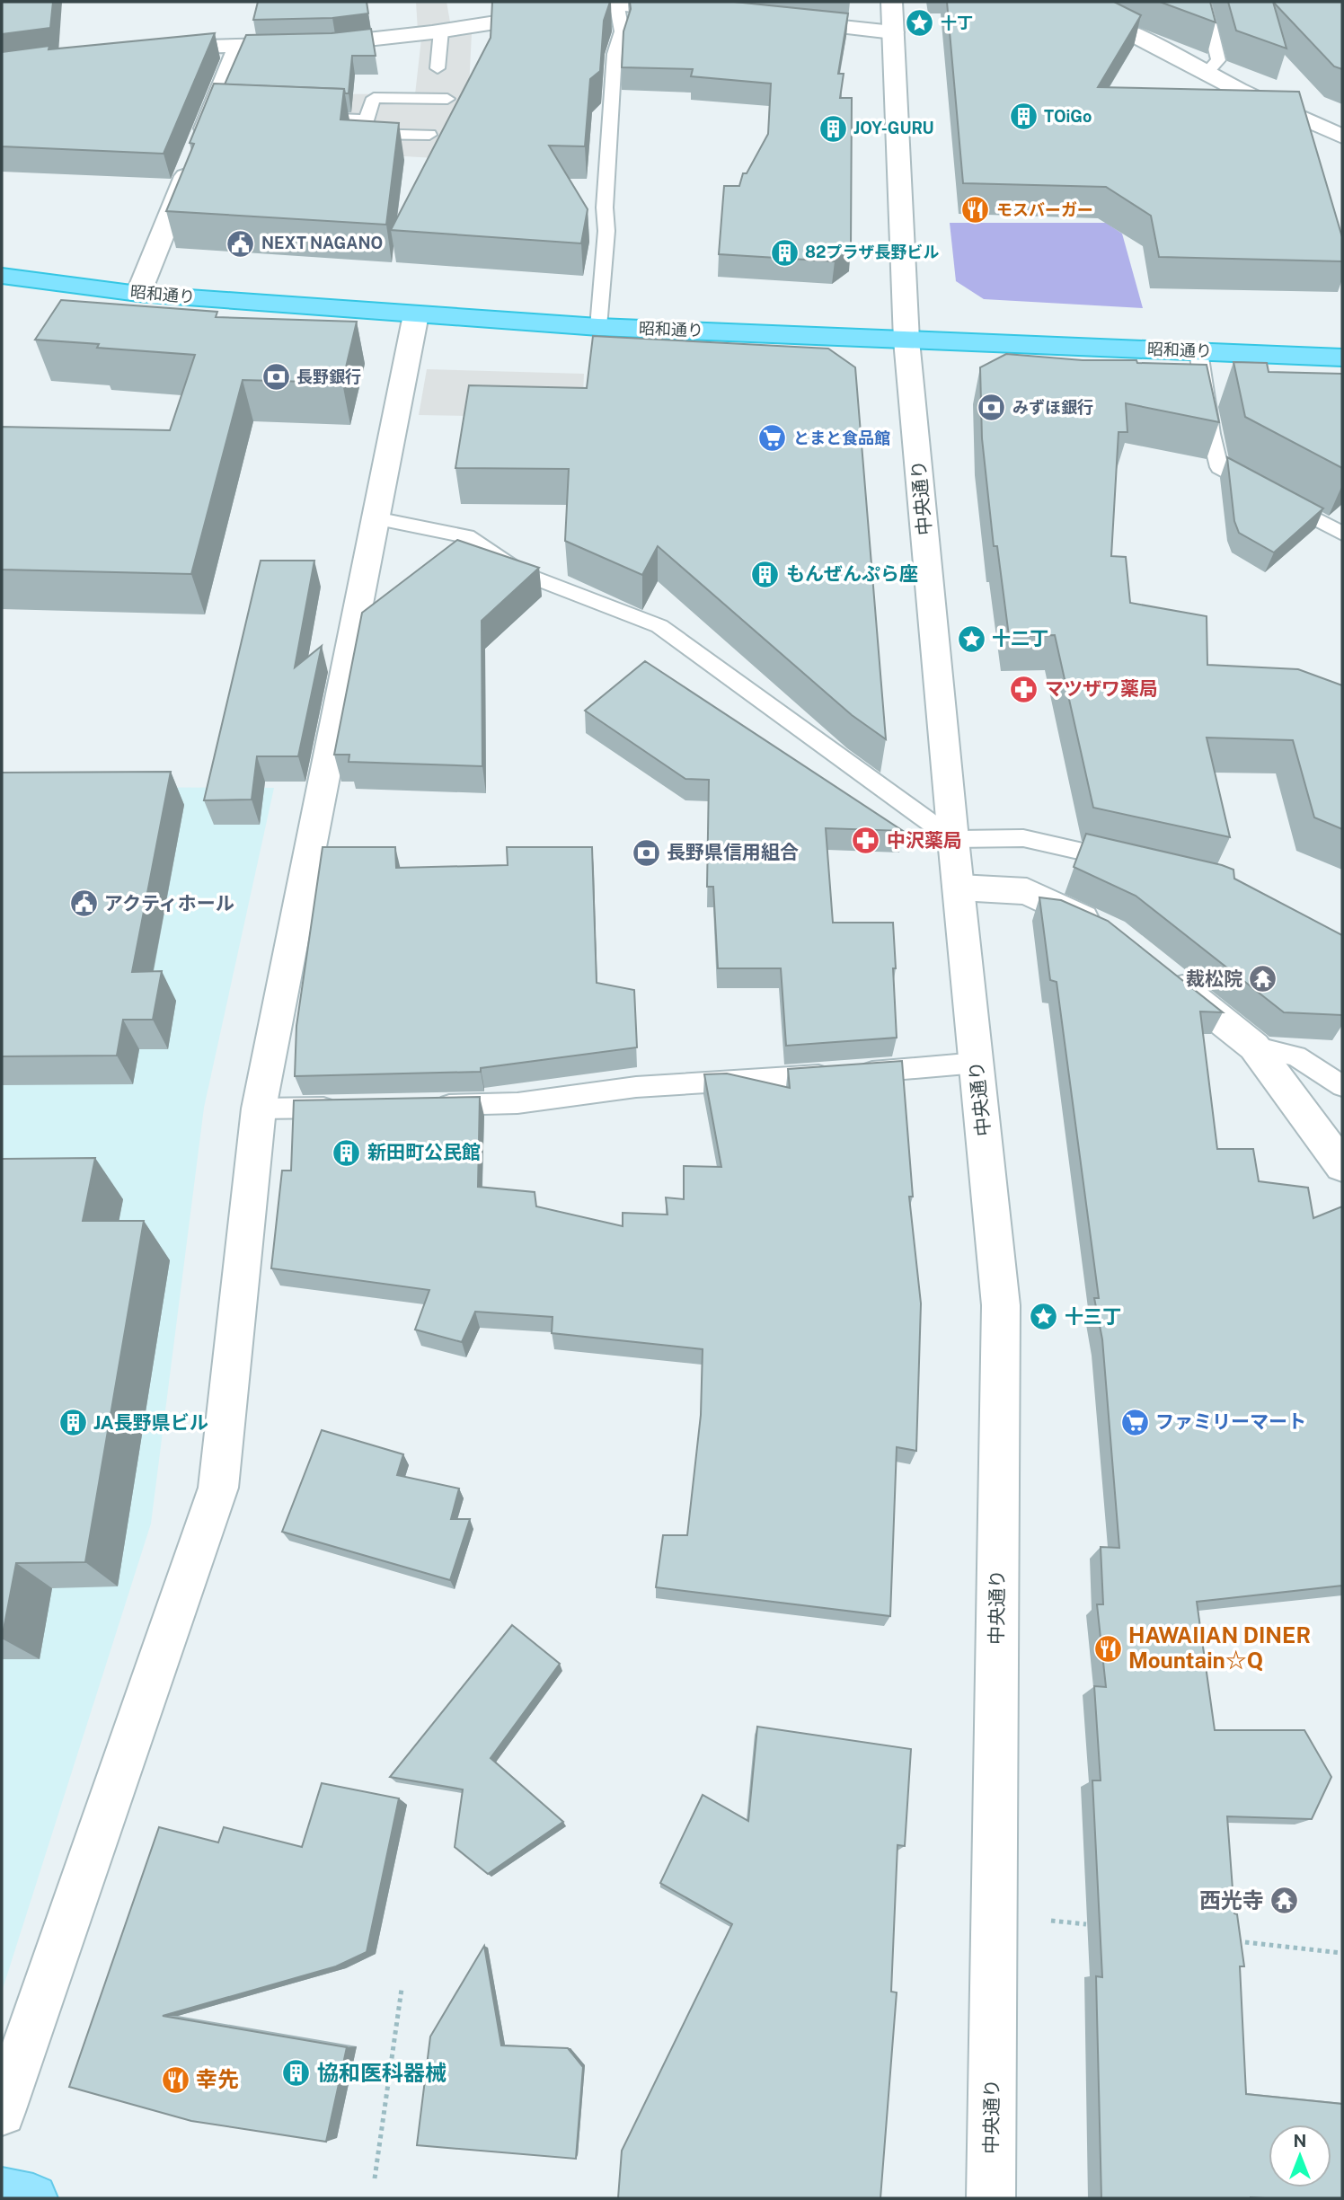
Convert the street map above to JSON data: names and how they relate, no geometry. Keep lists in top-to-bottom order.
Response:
{
  "streets": {
    "highway": ["昭和通り"],
    "street": ["中央通り"]
  },
  "crossings": [
    ["昭和通り", "中央通り"]
  ],
  "places": {
    "place": ["十丁", "十二丁", "十三丁"],
    "building": [
      "TOiGo",
      "JOY-GURU",
      "82プラザ長野ビル",
      "もんぜんぷら座",
      "新田町公民館",
      "JA長野県ビル",
      "協和医科器械"
    ],
    "restaurant": ["モスバーガー", "HAWAIIAN DINER Mountain☆Q", "幸先"],
    "public building": ["NEXT NAGANO", "アクティホール"],
    "bank": ["長野銀行", "みずほ銀行", "長野県信用組合"],
    "supermarket": ["とまと食品館", "ファミリーマート"],
    "pharmacy": ["マツザワ薬局", "中沢薬局"],
    "temple": ["裁松院", "西光寺"]
  },
  "north": "top"
}
